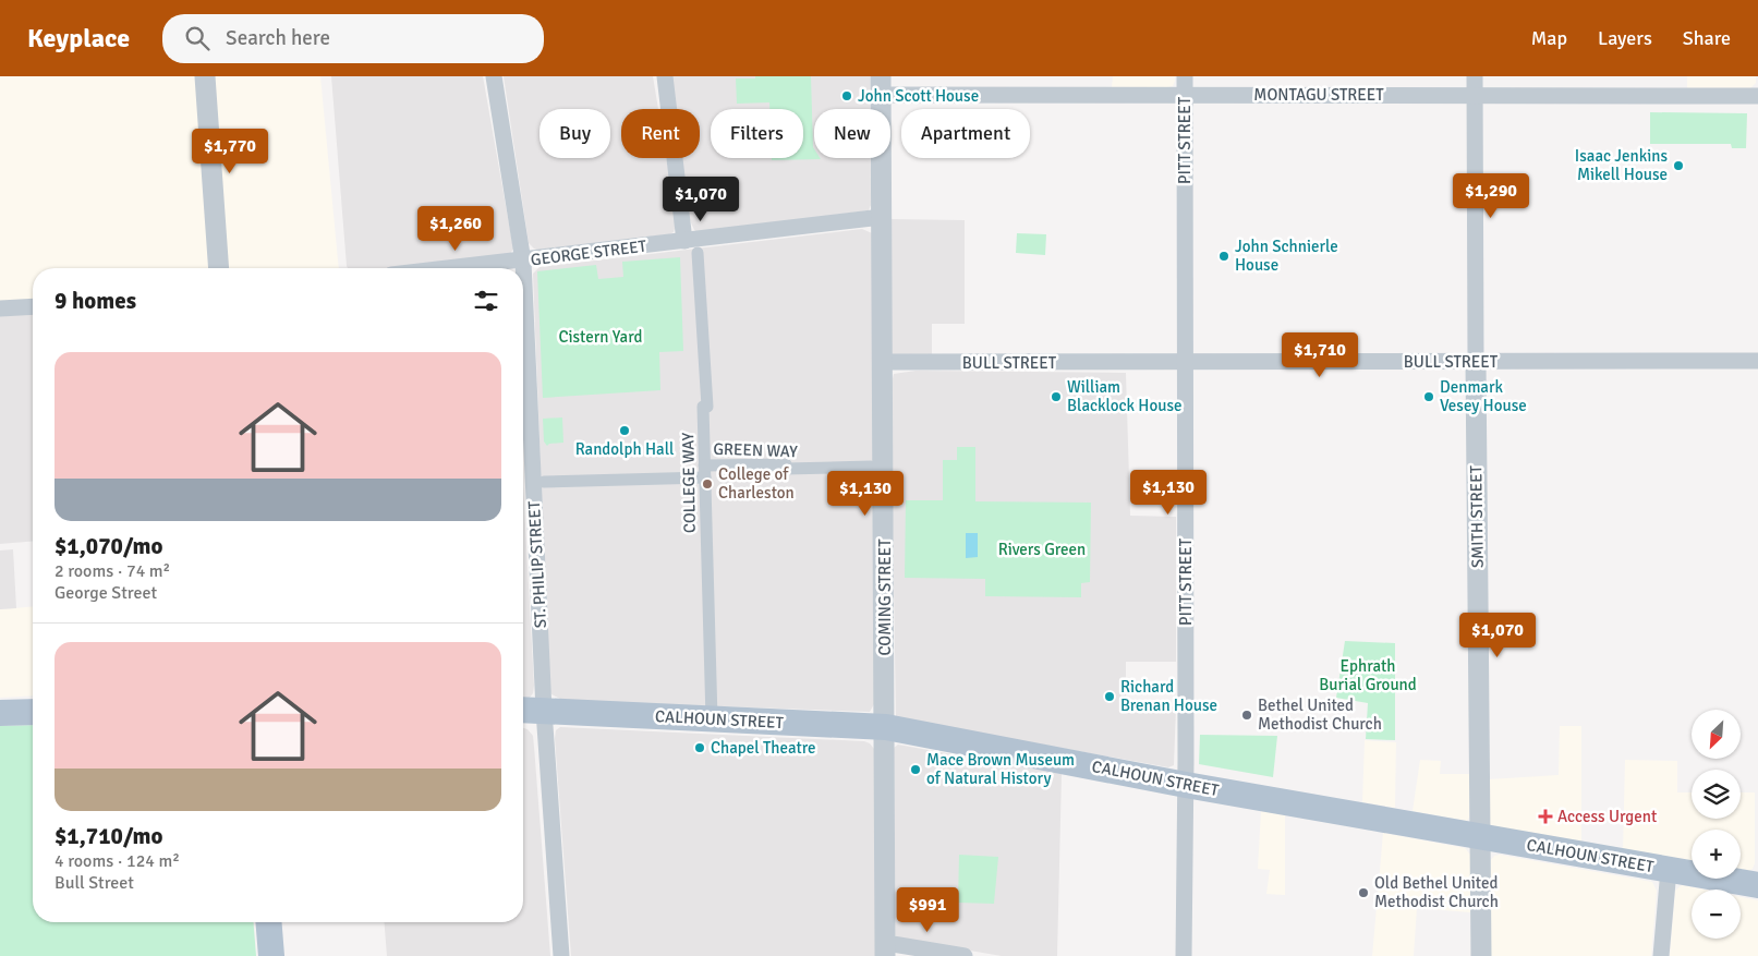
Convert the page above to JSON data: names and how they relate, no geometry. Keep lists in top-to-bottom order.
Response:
{
  "streets": {
    "main road": ["CALHOUN STREET"],
    "street": [
      "MONTAGU STREET",
      "PITT STREET",
      "GEORGE STREET",
      "BULL STREET",
      "GREEN WAY",
      "COLLEGE WAY",
      "SMITH STREET",
      "ST. PHILIP STREET",
      "COMING STREET"
    ]
  },
  "crossings": [
    ["MONTAGU STREET", "PITT STREET"],
    ["MONTAGU STREET", "SMITH STREET"],
    ["MONTAGU STREET", "COMING STREET"],
    ["PITT STREET", "BULL STREET"],
    ["PITT STREET", "CALHOUN STREET"],
    ["GEORGE STREET", "ST. PHILIP STREET"],
    ["GEORGE STREET", "COMING STREET"],
    ["BULL STREET", "SMITH STREET"],
    ["BULL STREET", "COMING STREET"],
    ["GREEN WAY", "COLLEGE WAY"],
    ["COLLEGE WAY", "CALHOUN STREET"],
    ["SMITH STREET", "CALHOUN STREET"],
    ["ST. PHILIP STREET", "CALHOUN STREET"],
    ["COMING STREET", "CALHOUN STREET"]
  ],
  "parks": ["Cistern Yard", "Rivers Green", "Ephrath Burial Ground"],
  "places": {
    "other": [
      "John Scott House",
      "Isaac Jenkins Mikell House",
      "John Schnierle House",
      "William Blacklock House",
      "Denmark Vesey House",
      "Randolph Hall",
      "College of Charleston",
      "Richard Brenan House",
      "Bethel United Methodist Church",
      "Chapel Theatre",
      "Mace Brown Museum of Natural History",
      "Old Bethel United Methodist Church"
    ],
    "health": ["Access Urgent"]
  },
  "north": "bottom left",
  "page": {
    "header": "Keyplace",
    "search": "Search here",
    "nav": ["Map", "Layers", "Share"],
    "chip": [
      "Buy",
      "Rent",
      "Filters",
      "New",
      "Apartment"
    ],
    "price": [
      "$1,770",
      "$1,290",
      "$1,070",
      "$1,260",
      "$1,710",
      "$1,130",
      "$1,130",
      "$1,070",
      "$991"
    ],
    "heading": "9 homes",
    "list": [
      {
        "name": "$1,070/mo",
        "note": "2 rooms · 74 m² · George Street"
      },
      {
        "name": "$1,710/mo",
        "note": "4 rooms · 124 m² · Bull Street"
      }
    ],
    "map_buttons": ["+", "−"]
  }
}
